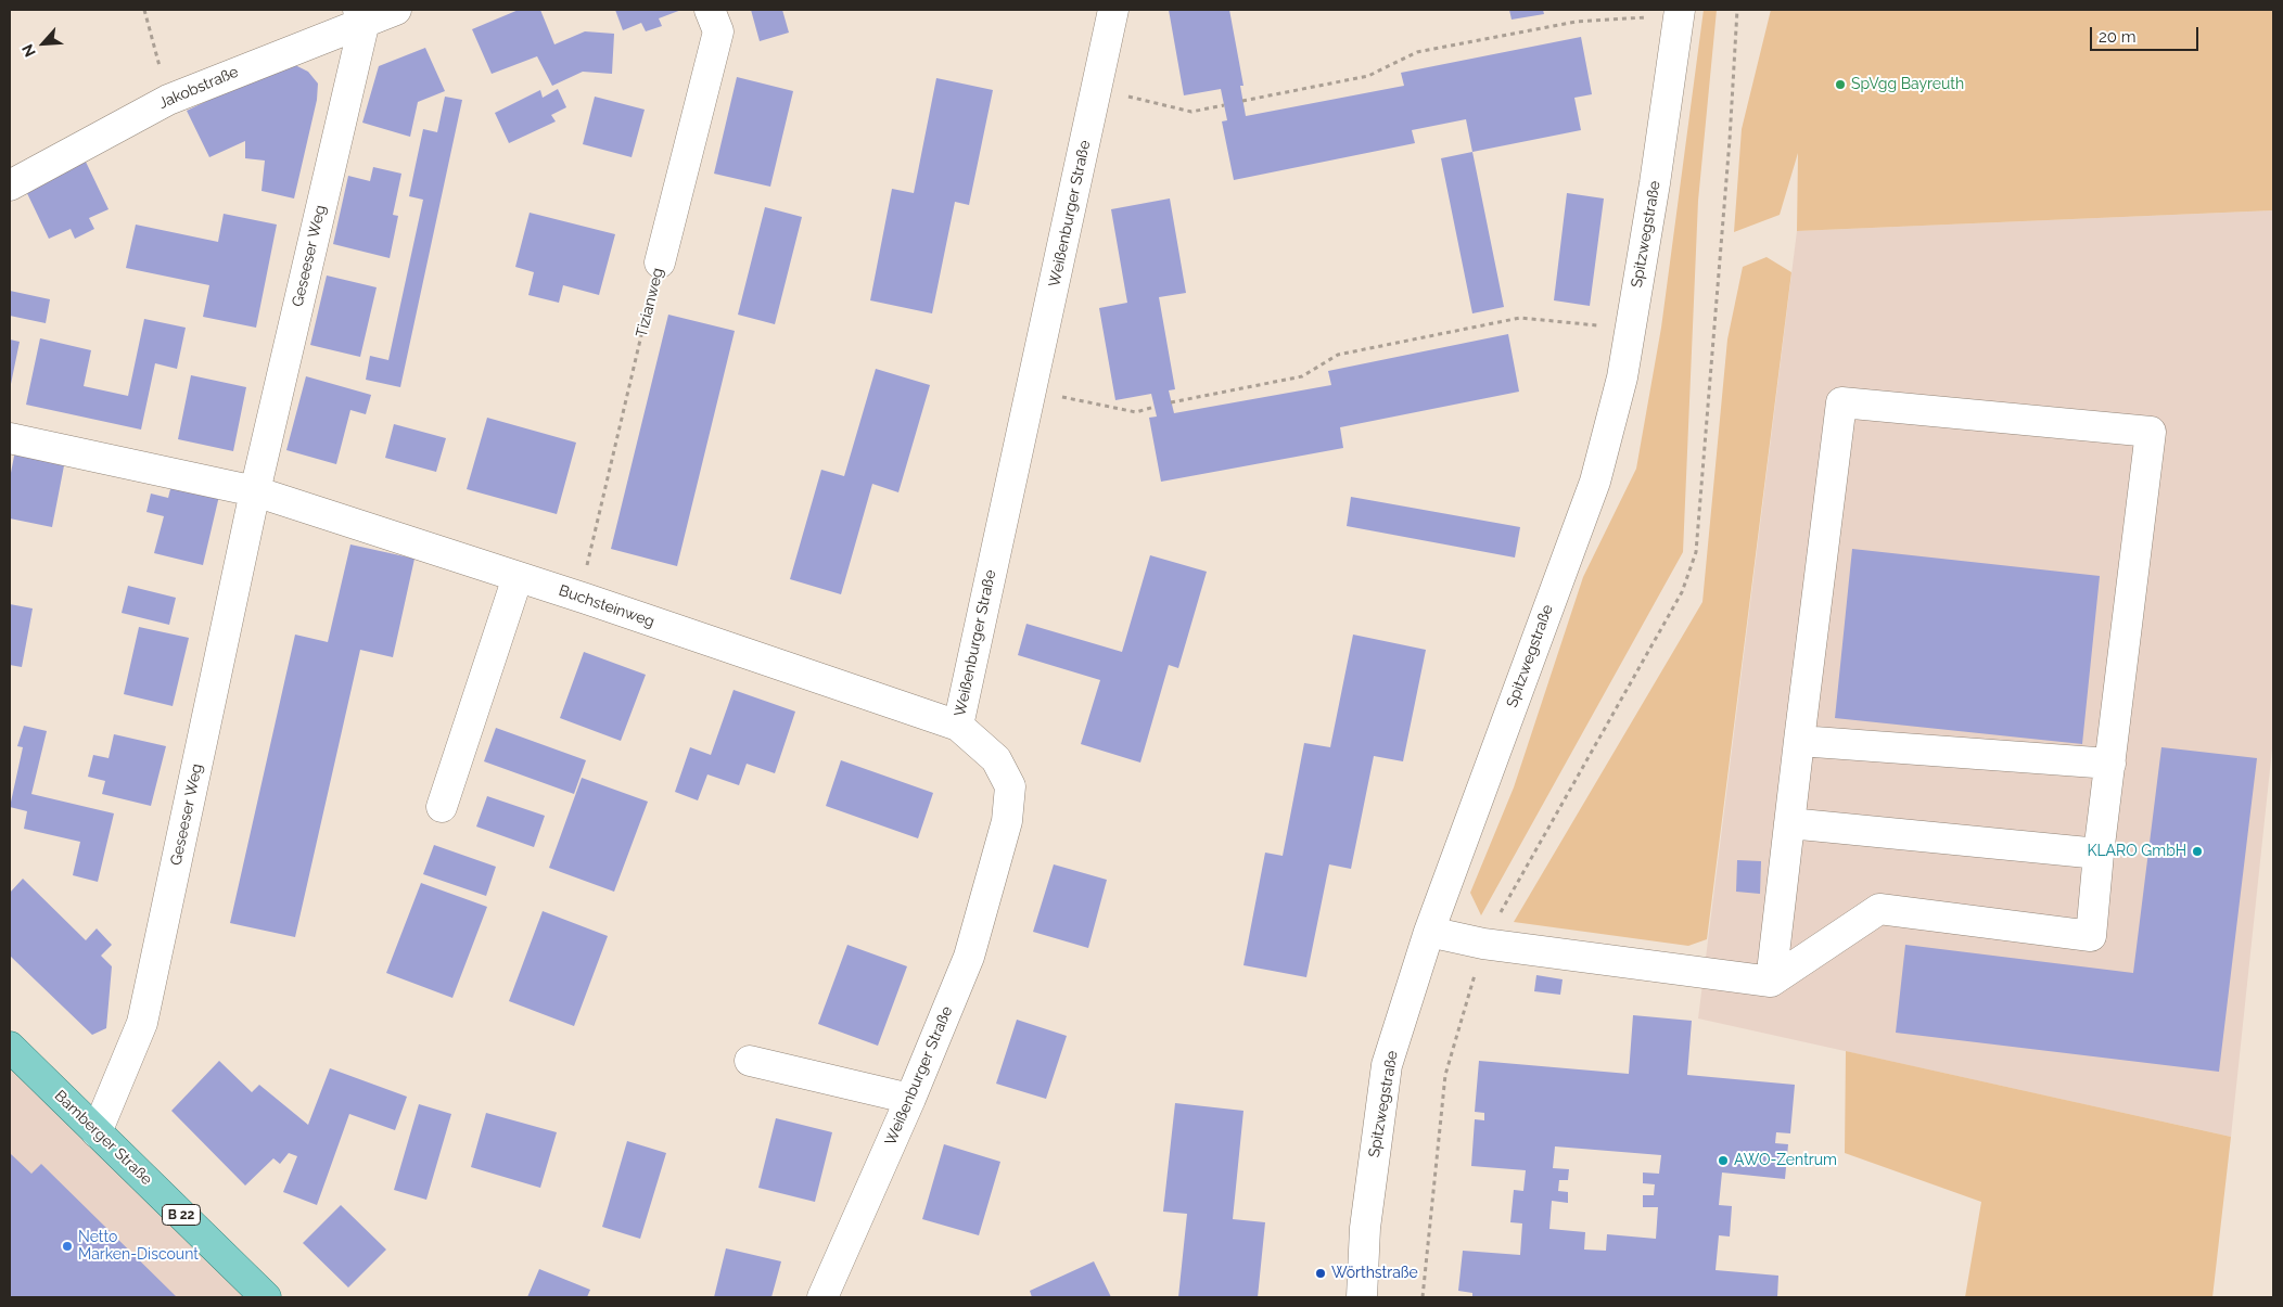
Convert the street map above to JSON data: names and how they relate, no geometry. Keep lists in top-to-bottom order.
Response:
{
  "streets": {
    "main road": ["Bamberger Straße", "B 22"],
    "street": [
      "Jakobstraße",
      "Weißenburger Straße",
      "Spitzwegstraße",
      "Geseeser Weg",
      "Tizianweg",
      "Buchsteinweg"
    ]
  },
  "crossings": [
    ["Jakobstraße", "Geseeser Weg"],
    ["Weißenburger Straße", "Buchsteinweg"],
    ["Geseeser Weg", "Buchsteinweg"],
    ["Geseeser Weg", "Bamberger Straße"],
    ["Tizianweg", "Buchsteinweg"]
  ],
  "places": [
    "SpVgg Bayreuth",
    "KLARO GmbH",
    "AWO-Zentrum",
    "Netto Marken-Discount",
    "Wörthstraße"
  ],
  "scale_bar": "20 m",
  "north": "bottom left"
}
